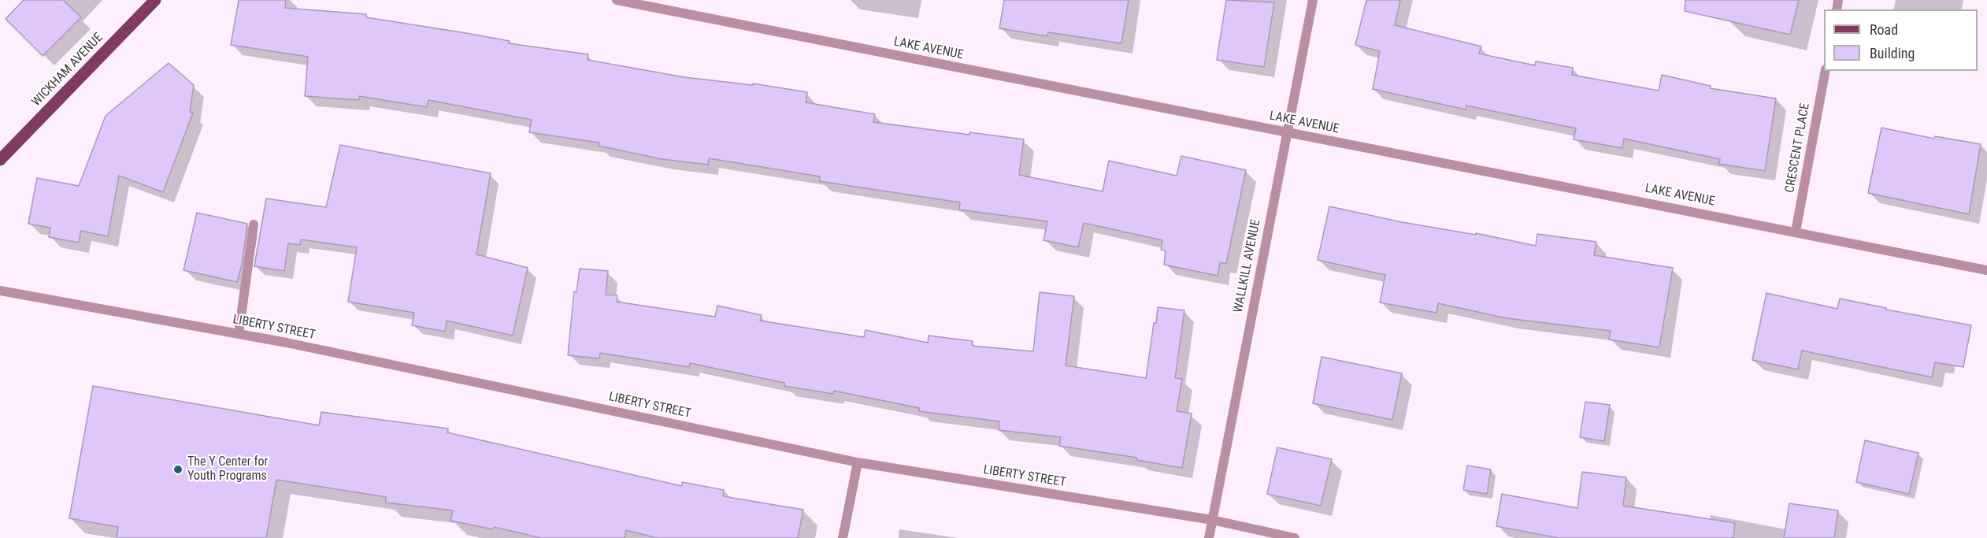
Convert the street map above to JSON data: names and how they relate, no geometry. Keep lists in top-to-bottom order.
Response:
{
  "streets": {
    "main road": ["WICKHAM AVENUE"],
    "street": [
      "LAKE AVENUE",
      "CRESCENT PLACE",
      "WALLKILL AVENUE",
      "LIBERTY STREET"
    ]
  },
  "crossings": [
    ["LAKE AVENUE", "CRESCENT PLACE"],
    ["LAKE AVENUE", "WALLKILL AVENUE"],
    ["WALLKILL AVENUE", "LIBERTY STREET"]
  ],
  "places": ["The Y Center for Youth Programs"],
  "legend": ["Road", "Building"]
}
